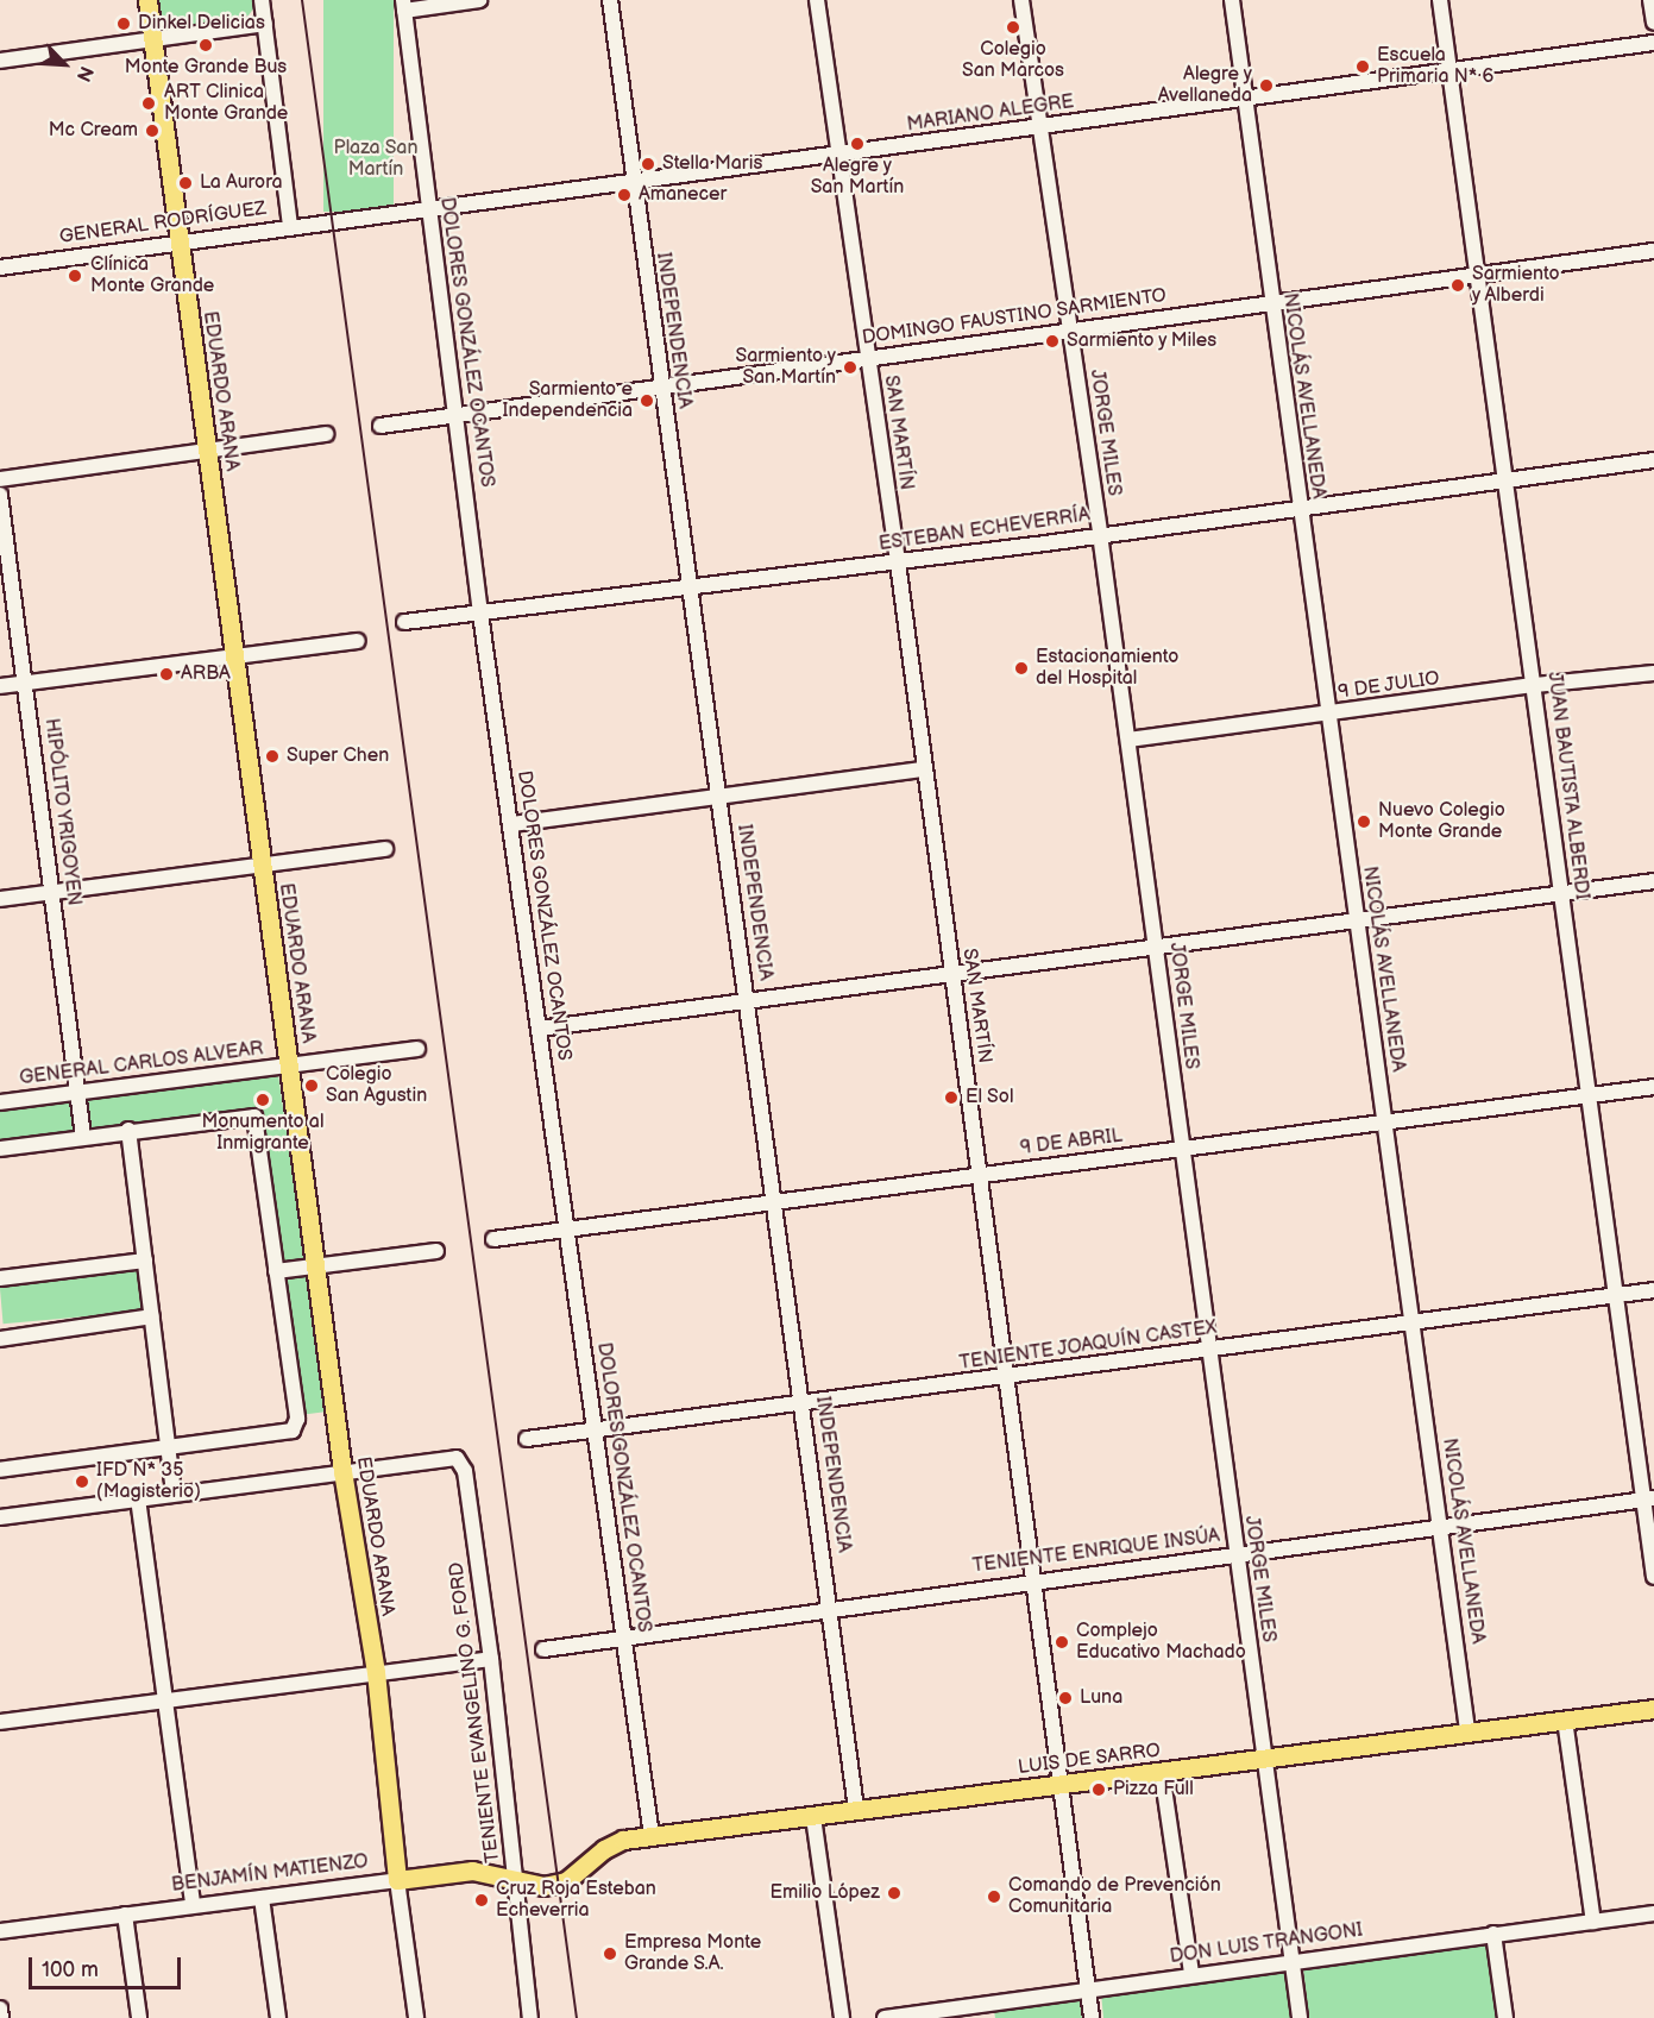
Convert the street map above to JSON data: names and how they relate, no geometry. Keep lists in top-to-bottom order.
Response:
{
  "streets": {
    "main road": ["EDUARDO ARANA", "LUIS DE SARRO", "BENJAMÍN MATIENZO"],
    "street": [
      "MARIANO ALEGRE",
      "GENERAL RODRÍGUEZ",
      "DOMINGO FAUSTINO SARMIENTO",
      "INDEPENDENCIA",
      "DOLORES GONZÁLEZ OCANTOS",
      "NICOLÁS AVELLANEDA",
      "SAN MARTÍN",
      "JORGE MILES",
      "ESTEBAN ECHEVERRÍA",
      "9 DE JULIO",
      "JUAN BAUTISTA ALBERDI",
      "HIPÓLITO YRIGOYEN",
      "GENERAL CARLOS ALVEAR",
      "9 DE ABRIL",
      "TENIENTE JOAQUÍN CASTEX",
      "TENIENTE ENRIQUE INSÚA",
      "TENIENTE EVANGELINO G. FORD",
      "DON LUIS TRANGONI"
    ]
  },
  "crossings": [
    ["MARIANO ALEGRE", "GENERAL RODRÍGUEZ"],
    ["MARIANO ALEGRE", "INDEPENDENCIA"],
    ["MARIANO ALEGRE", "DOLORES GONZÁLEZ OCANTOS"],
    ["MARIANO ALEGRE", "NICOLÁS AVELLANEDA"],
    ["MARIANO ALEGRE", "SAN MARTÍN"],
    ["MARIANO ALEGRE", "JORGE MILES"],
    ["MARIANO ALEGRE", "JUAN BAUTISTA ALBERDI"],
    ["GENERAL RODRÍGUEZ", "EDUARDO ARANA"],
    ["DOMINGO FAUSTINO SARMIENTO", "INDEPENDENCIA"],
    ["DOMINGO FAUSTINO SARMIENTO", "DOLORES GONZÁLEZ OCANTOS"],
    ["DOMINGO FAUSTINO SARMIENTO", "NICOLÁS AVELLANEDA"],
    ["DOMINGO FAUSTINO SARMIENTO", "SAN MARTÍN"],
    ["DOMINGO FAUSTINO SARMIENTO", "JORGE MILES"],
    ["DOMINGO FAUSTINO SARMIENTO", "JUAN BAUTISTA ALBERDI"],
    ["INDEPENDENCIA", "ESTEBAN ECHEVERRÍA"],
    ["INDEPENDENCIA", "9 DE ABRIL"],
    ["INDEPENDENCIA", "TENIENTE JOAQUÍN CASTEX"],
    ["INDEPENDENCIA", "TENIENTE ENRIQUE INSÚA"],
    ["INDEPENDENCIA", "LUIS DE SARRO"],
    ["DOLORES GONZÁLEZ OCANTOS", "ESTEBAN ECHEVERRÍA"],
    ["DOLORES GONZÁLEZ OCANTOS", "9 DE ABRIL"],
    ["DOLORES GONZÁLEZ OCANTOS", "TENIENTE JOAQUÍN CASTEX"],
    ["DOLORES GONZÁLEZ OCANTOS", "TENIENTE ENRIQUE INSÚA"],
    ["DOLORES GONZÁLEZ OCANTOS", "LUIS DE SARRO"],
    ["EDUARDO ARANA", "GENERAL CARLOS ALVEAR"],
    ["EDUARDO ARANA", "TENIENTE EVANGELINO G. FORD"],
    ["EDUARDO ARANA", "BENJAMÍN MATIENZO"],
    ["NICOLÁS AVELLANEDA", "ESTEBAN ECHEVERRÍA"],
    ["NICOLÁS AVELLANEDA", "9 DE JULIO"],
    ["NICOLÁS AVELLANEDA", "9 DE ABRIL"],
    ["NICOLÁS AVELLANEDA", "TENIENTE JOAQUÍN CASTEX"],
    ["NICOLÁS AVELLANEDA", "TENIENTE ENRIQUE INSÚA"],
    ["NICOLÁS AVELLANEDA", "LUIS DE SARRO"],
    ["SAN MARTÍN", "ESTEBAN ECHEVERRÍA"],
    ["SAN MARTÍN", "9 DE ABRIL"],
    ["SAN MARTÍN", "TENIENTE JOAQUÍN CASTEX"],
    ["SAN MARTÍN", "TENIENTE ENRIQUE INSÚA"],
    ["SAN MARTÍN", "LUIS DE SARRO"],
    ["SAN MARTÍN", "DON LUIS TRANGONI"],
    ["JORGE MILES", "ESTEBAN ECHEVERRÍA"],
    ["JORGE MILES", "9 DE JULIO"],
    ["JORGE MILES", "9 DE ABRIL"],
    ["JORGE MILES", "TENIENTE JOAQUÍN CASTEX"],
    ["JORGE MILES", "TENIENTE ENRIQUE INSÚA"],
    ["JORGE MILES", "LUIS DE SARRO"],
    ["JORGE MILES", "DON LUIS TRANGONI"],
    ["ESTEBAN ECHEVERRÍA", "JUAN BAUTISTA ALBERDI"],
    ["9 DE JULIO", "JUAN BAUTISTA ALBERDI"],
    ["JUAN BAUTISTA ALBERDI", "9 DE ABRIL"],
    ["JUAN BAUTISTA ALBERDI", "TENIENTE JOAQUÍN CASTEX"],
    ["JUAN BAUTISTA ALBERDI", "TENIENTE ENRIQUE INSÚA"],
    ["HIPÓLITO YRIGOYEN", "GENERAL CARLOS ALVEAR"],
    ["TENIENTE EVANGELINO G. FORD", "BENJAMÍN MATIENZO"],
    ["LUIS DE SARRO", "BENJAMÍN MATIENZO"]
  ],
  "parks": ["Plaza San Martín"],
  "places": [
    "Dinkel Delicias",
    "Colegio San Marcos",
    "Monte Grande Bus",
    "Escuela Primaria N* 6",
    "Alegre y Avellaneda",
    "ART Clinica Monte Grande",
    "Mc Cream",
    "Alegre y San Martín",
    "Stella Maris",
    "La Aurora",
    "Amanecer",
    "Clínica Monte Grande",
    "Sarmiento y Alberdi",
    "Sarmiento y Miles",
    "Sarmiento y San Martín",
    "Sarmiento e Independencia",
    "Estacionamiento del Hospital",
    "ARBA",
    "Super Chen",
    "Nuevo Colegio Monte Grande",
    "Colegio San Agustin",
    "El Sol",
    "Monumento al Inmigrante",
    "IFD N* 35 (Magisterio)",
    "Complejo Educativo Machado",
    "Luna",
    "Pizza Full",
    "Emilio López",
    "Comando de Prevención Comunitaria",
    "Cruz Roja Esteban Echeverria",
    "Empresa Monte Grande S.A."
  ],
  "scale_bar": "100 m",
  "north": "bottom right"
}
